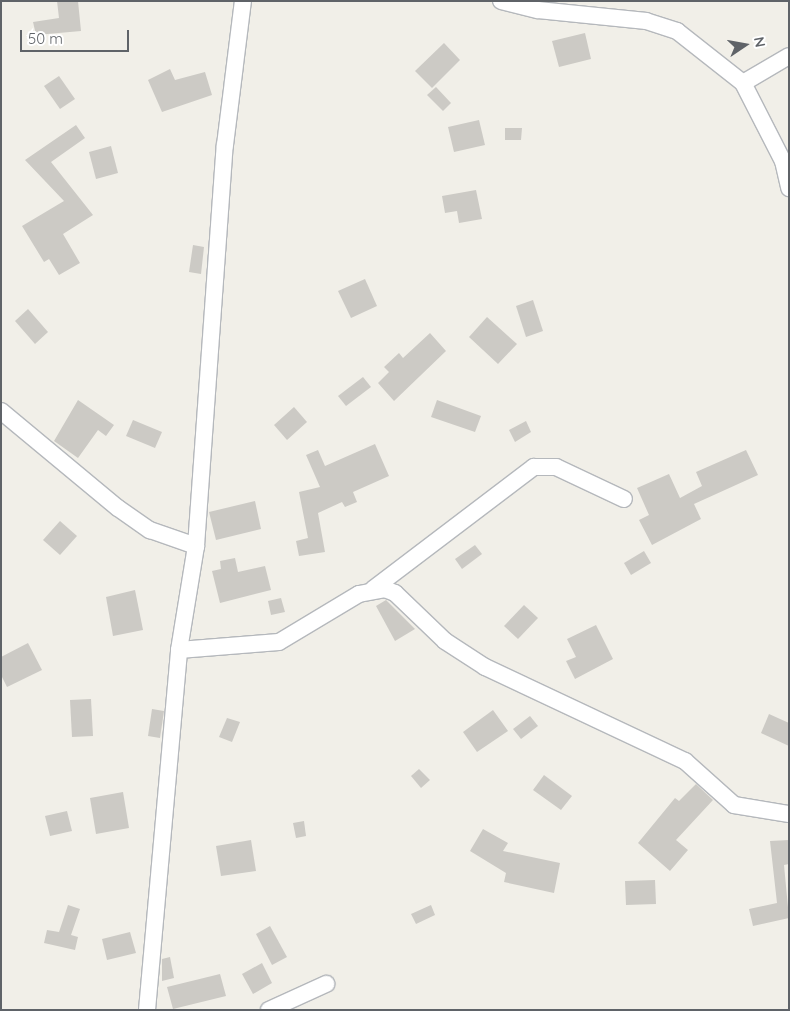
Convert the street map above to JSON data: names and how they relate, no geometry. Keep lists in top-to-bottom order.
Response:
{
  "scale_bar": "50 m",
  "north": "right"
}
